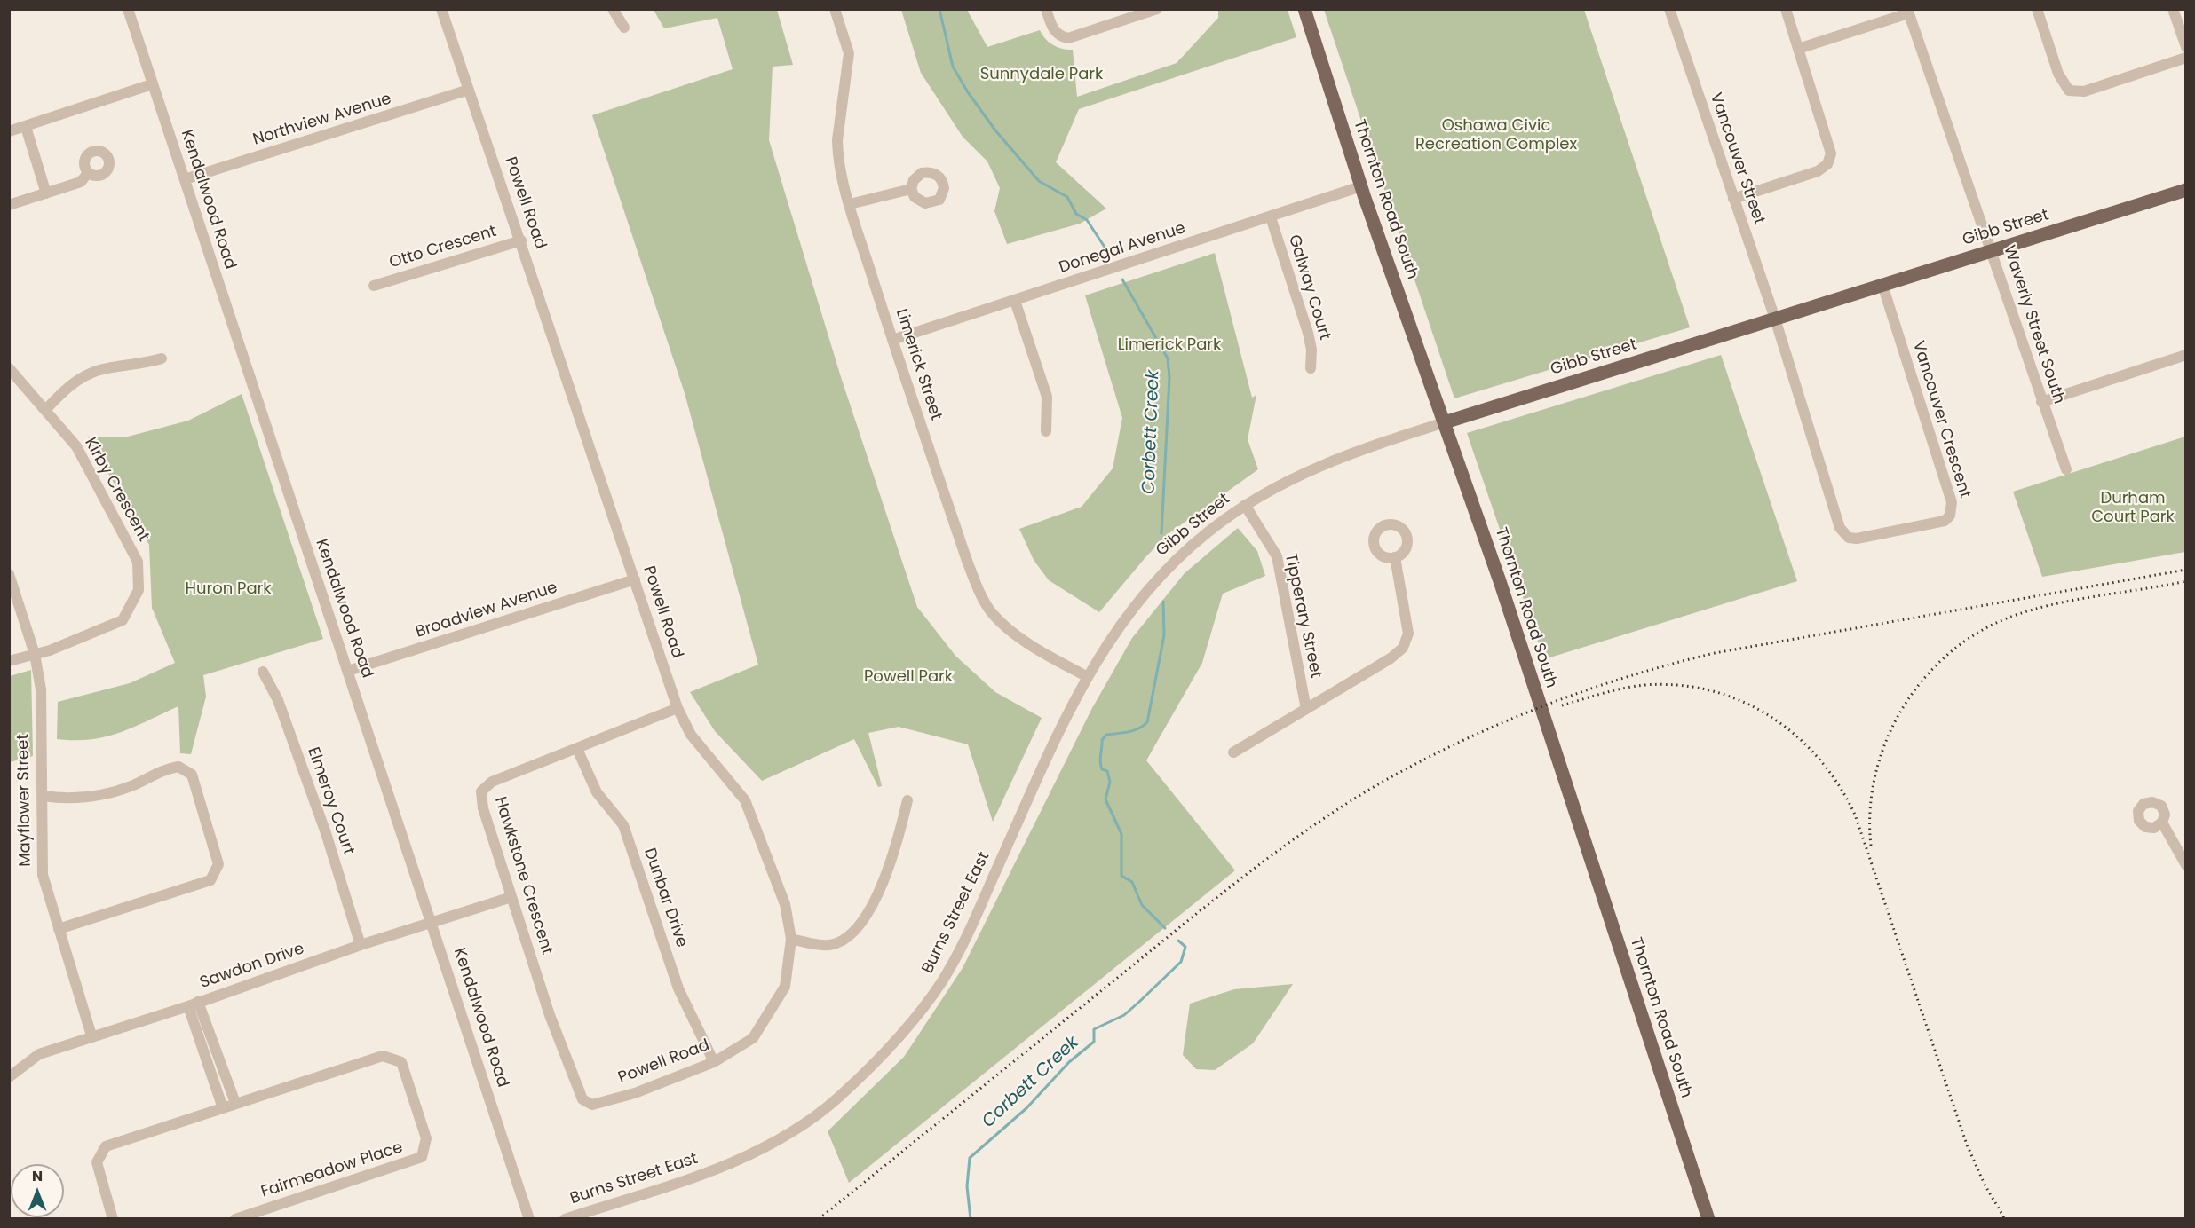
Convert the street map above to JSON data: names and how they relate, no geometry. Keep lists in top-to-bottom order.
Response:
{
  "streets": {
    "main road": ["Thornton Road South", "Gibb Street"],
    "street": [
      "Northview Avenue",
      "Vancouver Street",
      "Kendalwood Road",
      "Powell Road",
      "Otto Crescent",
      "Donegal Avenue",
      "Galway Court",
      "Waverly Street South",
      "Limerick Street",
      "Vancouver Crescent",
      "Kirby Crescent",
      "Broadview Avenue",
      "Tipperary Street",
      "Mayflower Street",
      "Elmeroy Court",
      "Hawkstone Crescent",
      "Dunbar Drive",
      "Burns Street East",
      "Sawdon Drive",
      "Fairmeadow Place"
    ]
  },
  "crossings": [
    ["Northview Avenue", "Kendalwood Road"],
    ["Northview Avenue", "Powell Road"],
    ["Vancouver Street", "Gibb Street"],
    ["Vancouver Street", "Vancouver Crescent"],
    ["Kendalwood Road", "Broadview Avenue"],
    ["Kendalwood Road", "Sawdon Drive"],
    ["Thornton Road South", "Gibb Street"],
    ["Thornton Road South", "Donegal Avenue"],
    ["Powell Road", "Otto Crescent"],
    ["Powell Road", "Broadview Avenue"],
    ["Powell Road", "Hawkstone Crescent"],
    ["Powell Road", "Dunbar Drive"],
    ["Gibb Street", "Waverly Street South"],
    ["Gibb Street", "Limerick Street"],
    ["Gibb Street", "Vancouver Crescent"],
    ["Gibb Street", "Tipperary Street"],
    ["Gibb Street", "Burns Street East"],
    ["Donegal Avenue", "Galway Court"],
    ["Donegal Avenue", "Limerick Street"],
    ["Limerick Street", "Burns Street East"],
    ["Kirby Crescent", "Mayflower Street"],
    ["Mayflower Street", "Sawdon Drive"],
    ["Elmeroy Court", "Sawdon Drive"],
    ["Hawkstone Crescent", "Dunbar Drive"],
    ["Hawkstone Crescent", "Sawdon Drive"]
  ],
  "water": ["Corbett Creek"],
  "parks": [
    "Sunnydale Park",
    "Oshawa Civic Recreation Complex",
    "Limerick Park",
    "Durham Court Park",
    "Huron Park",
    "Powell Park"
  ],
  "north": "top"
}
